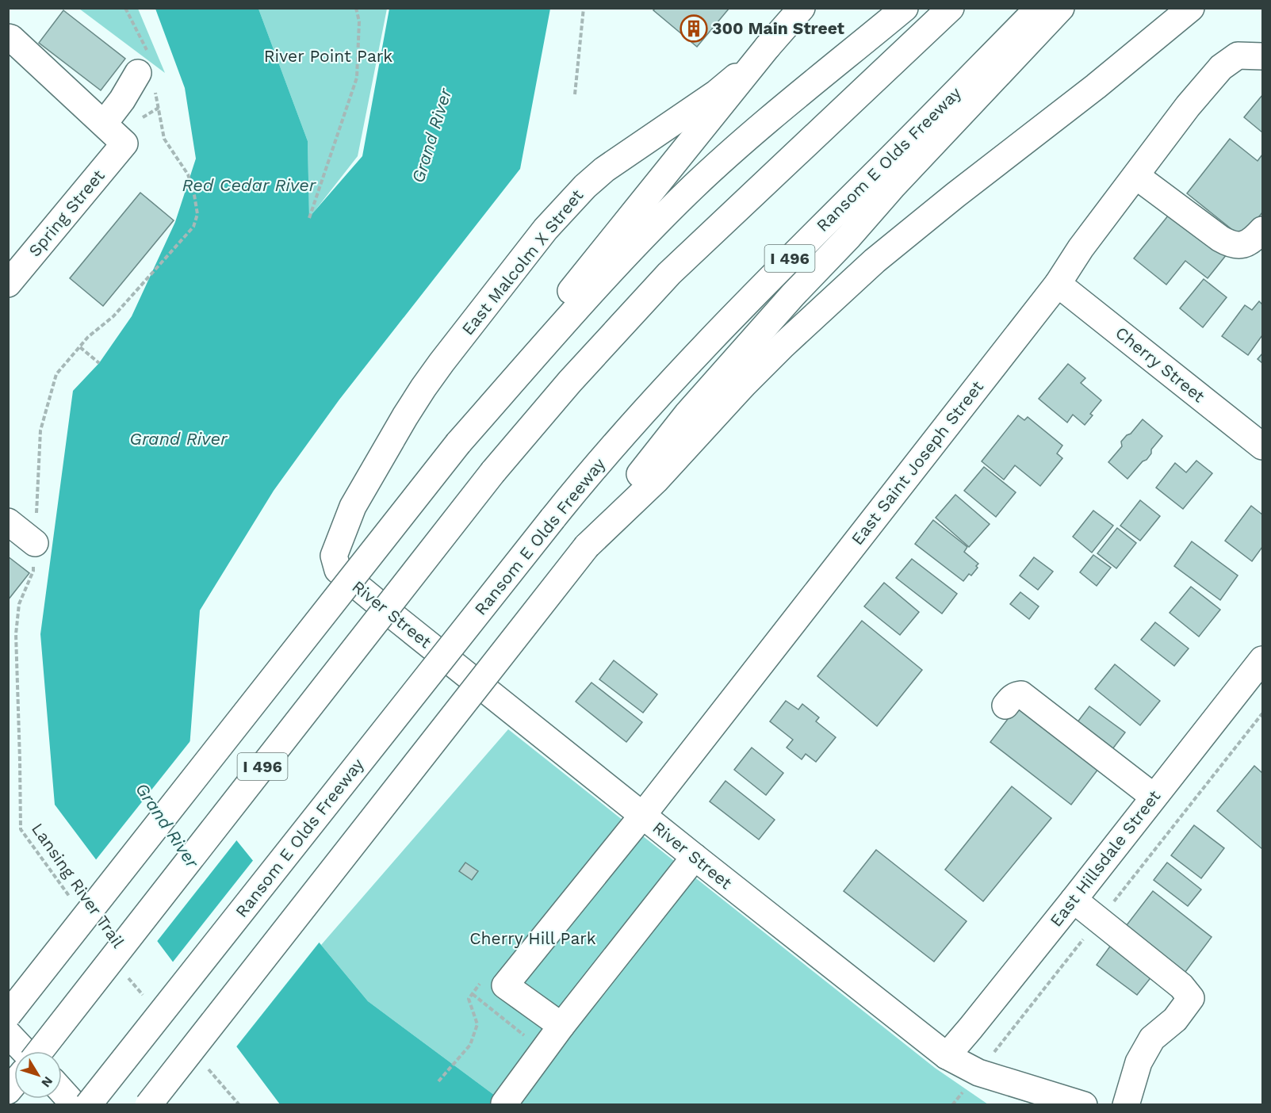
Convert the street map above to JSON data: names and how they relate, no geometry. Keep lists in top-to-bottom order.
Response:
{
  "streets": {
    "main road": [
      "Ransom E Olds Freeway",
      "Spring Street",
      "I 496",
      "East Malcolm X Street",
      "Cherry Street",
      "East Saint Joseph Street",
      "River Street",
      "East Hillsdale Street"
    ],
    "path": ["Lansing River Trail"]
  },
  "crossings": [
    ["East Malcolm X Street", "River Street"],
    ["Cherry Street", "East Saint Joseph Street"],
    ["East Saint Joseph Street", "River Street"],
    ["River Street", "East Hillsdale Street"]
  ],
  "water": ["Grand River", "Red Cedar River"],
  "parks": ["River Point Park", "Cherry Hill Park"],
  "places": {
    "building": ["300 Main Street"]
  },
  "north": "bottom right"
}
